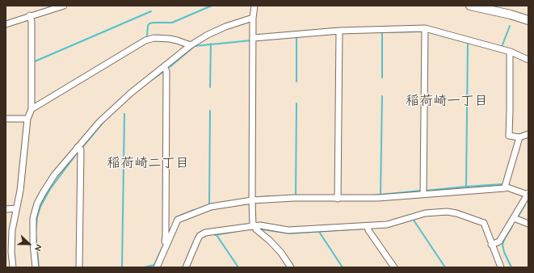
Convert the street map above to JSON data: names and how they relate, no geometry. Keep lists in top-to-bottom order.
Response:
{
  "districts": ["稲荷崎一丁目", "稲荷崎二丁目"],
  "north": "right"
}
